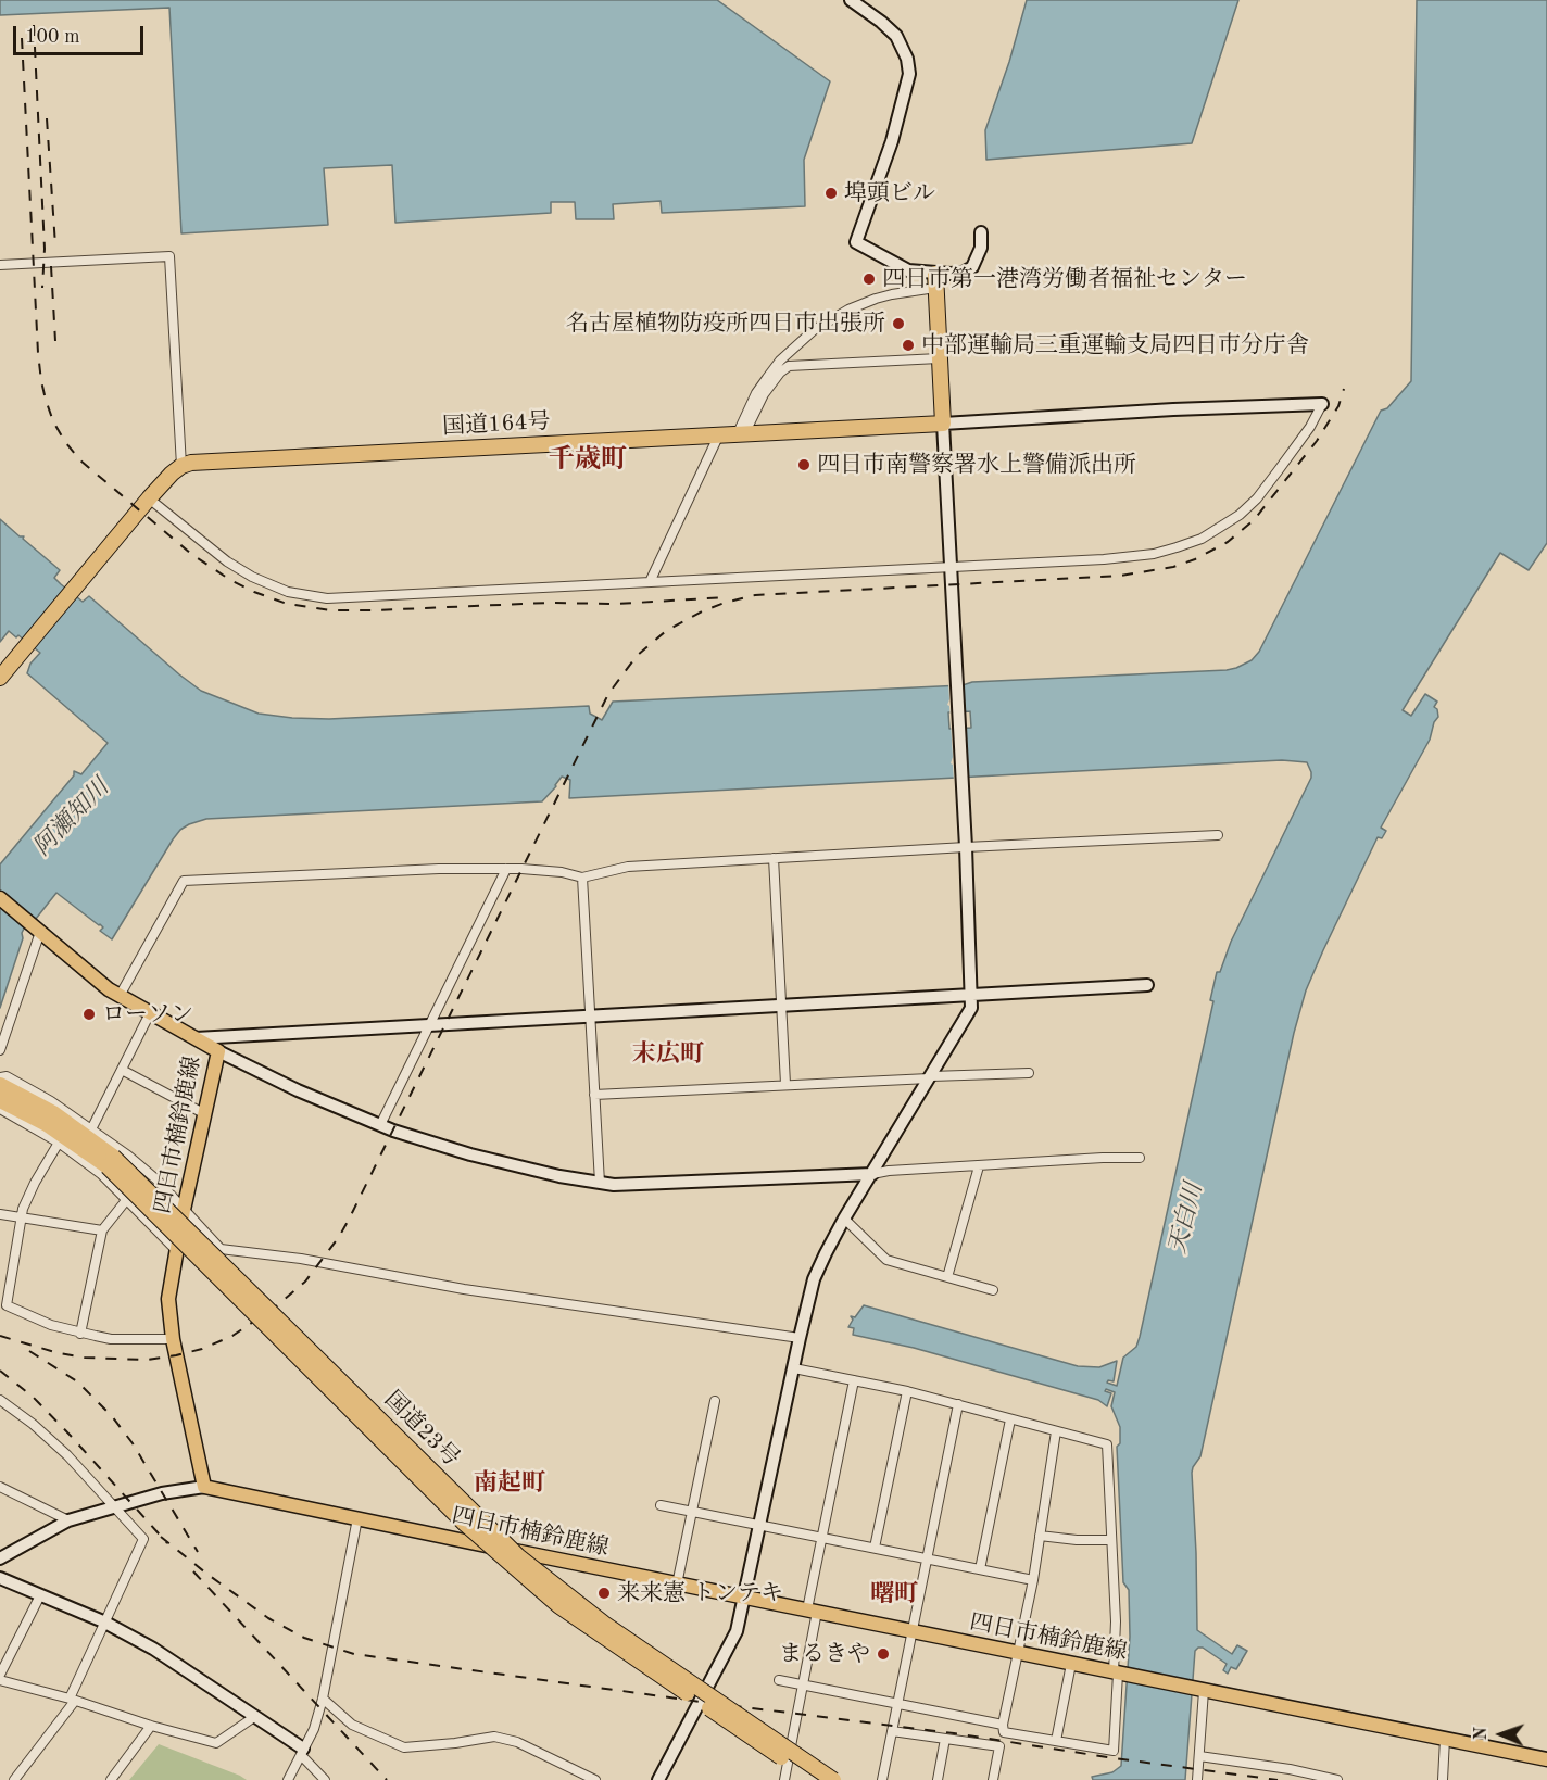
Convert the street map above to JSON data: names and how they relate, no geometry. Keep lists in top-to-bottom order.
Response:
{
  "streets": {
    "highway": ["国道164号", "国道23号"],
    "main road": ["四日市楠鈴鹿線"]
  },
  "districts": [
    "千歳町",
    "末広町",
    "南起町",
    "曙町"
  ],
  "water": ["阿瀬知川", "天白川"],
  "places": [
    "埠頭ビル",
    "四日市第一港湾労働者福祉センター",
    "名古屋植物防疫所四日市出張所",
    "中部運輸局三重運輸支局四日市分庁舎",
    "四日市南警察署水上警備派出所",
    "ローソン",
    "来来憲 トンテキ",
    "まるきや"
  ],
  "scale_bar": "100 m",
  "north": "left"
}
